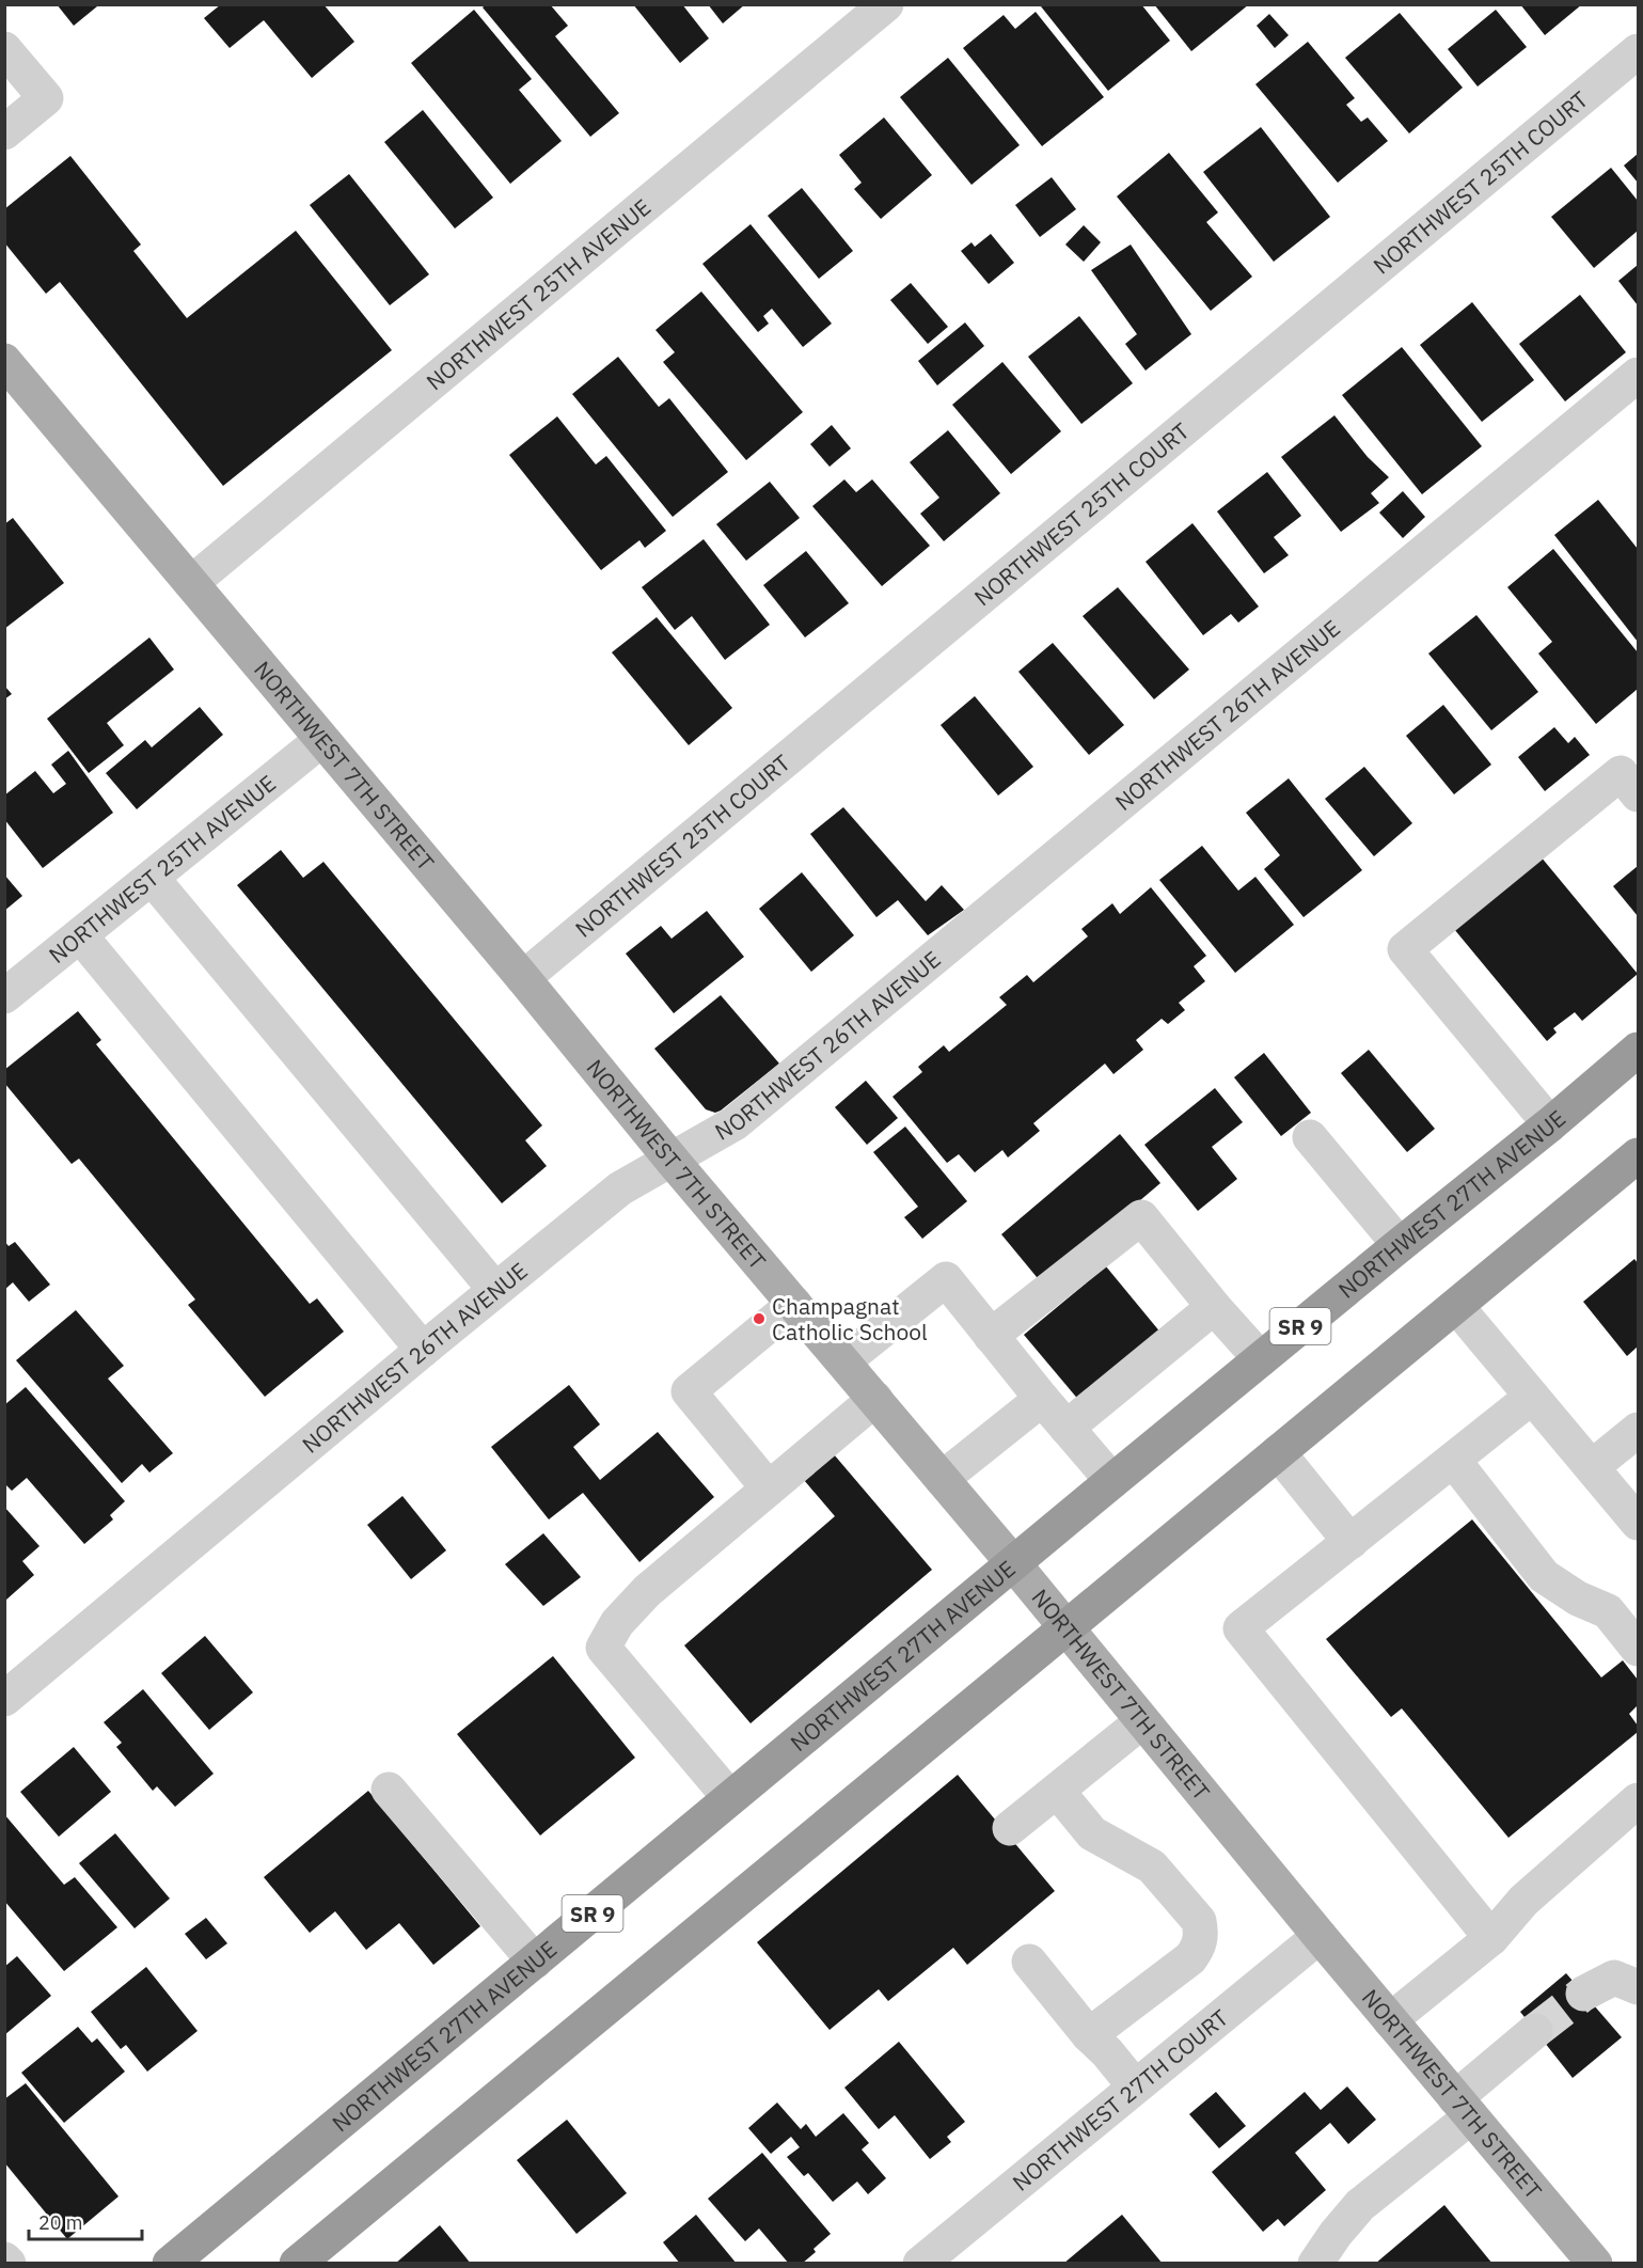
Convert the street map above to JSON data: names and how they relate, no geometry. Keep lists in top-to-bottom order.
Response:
{
  "streets": {
    "highway": ["NORTHWEST 27TH AVENUE", "SR 9"],
    "main road": ["NORTHWEST 7TH STREET"],
    "street": [
      "NORTHWEST 25TH COURT",
      "NORTHWEST 25TH AVENUE",
      "NORTHWEST 26TH AVENUE",
      "NORTHWEST 27TH COURT"
    ]
  },
  "crossings": [
    ["NORTHWEST 25TH COURT", "NORTHWEST 7TH STREET"],
    ["NORTHWEST 25TH AVENUE", "NORTHWEST 7TH STREET"],
    ["NORTHWEST 26TH AVENUE", "NORTHWEST 7TH STREET"],
    ["NORTHWEST 7TH STREET", "NORTHWEST 27TH AVENUE"],
    ["NORTHWEST 7TH STREET", "NORTHWEST 27TH COURT"]
  ],
  "places": ["Champagnat Catholic School"],
  "scale_bar": "20 m"
}
